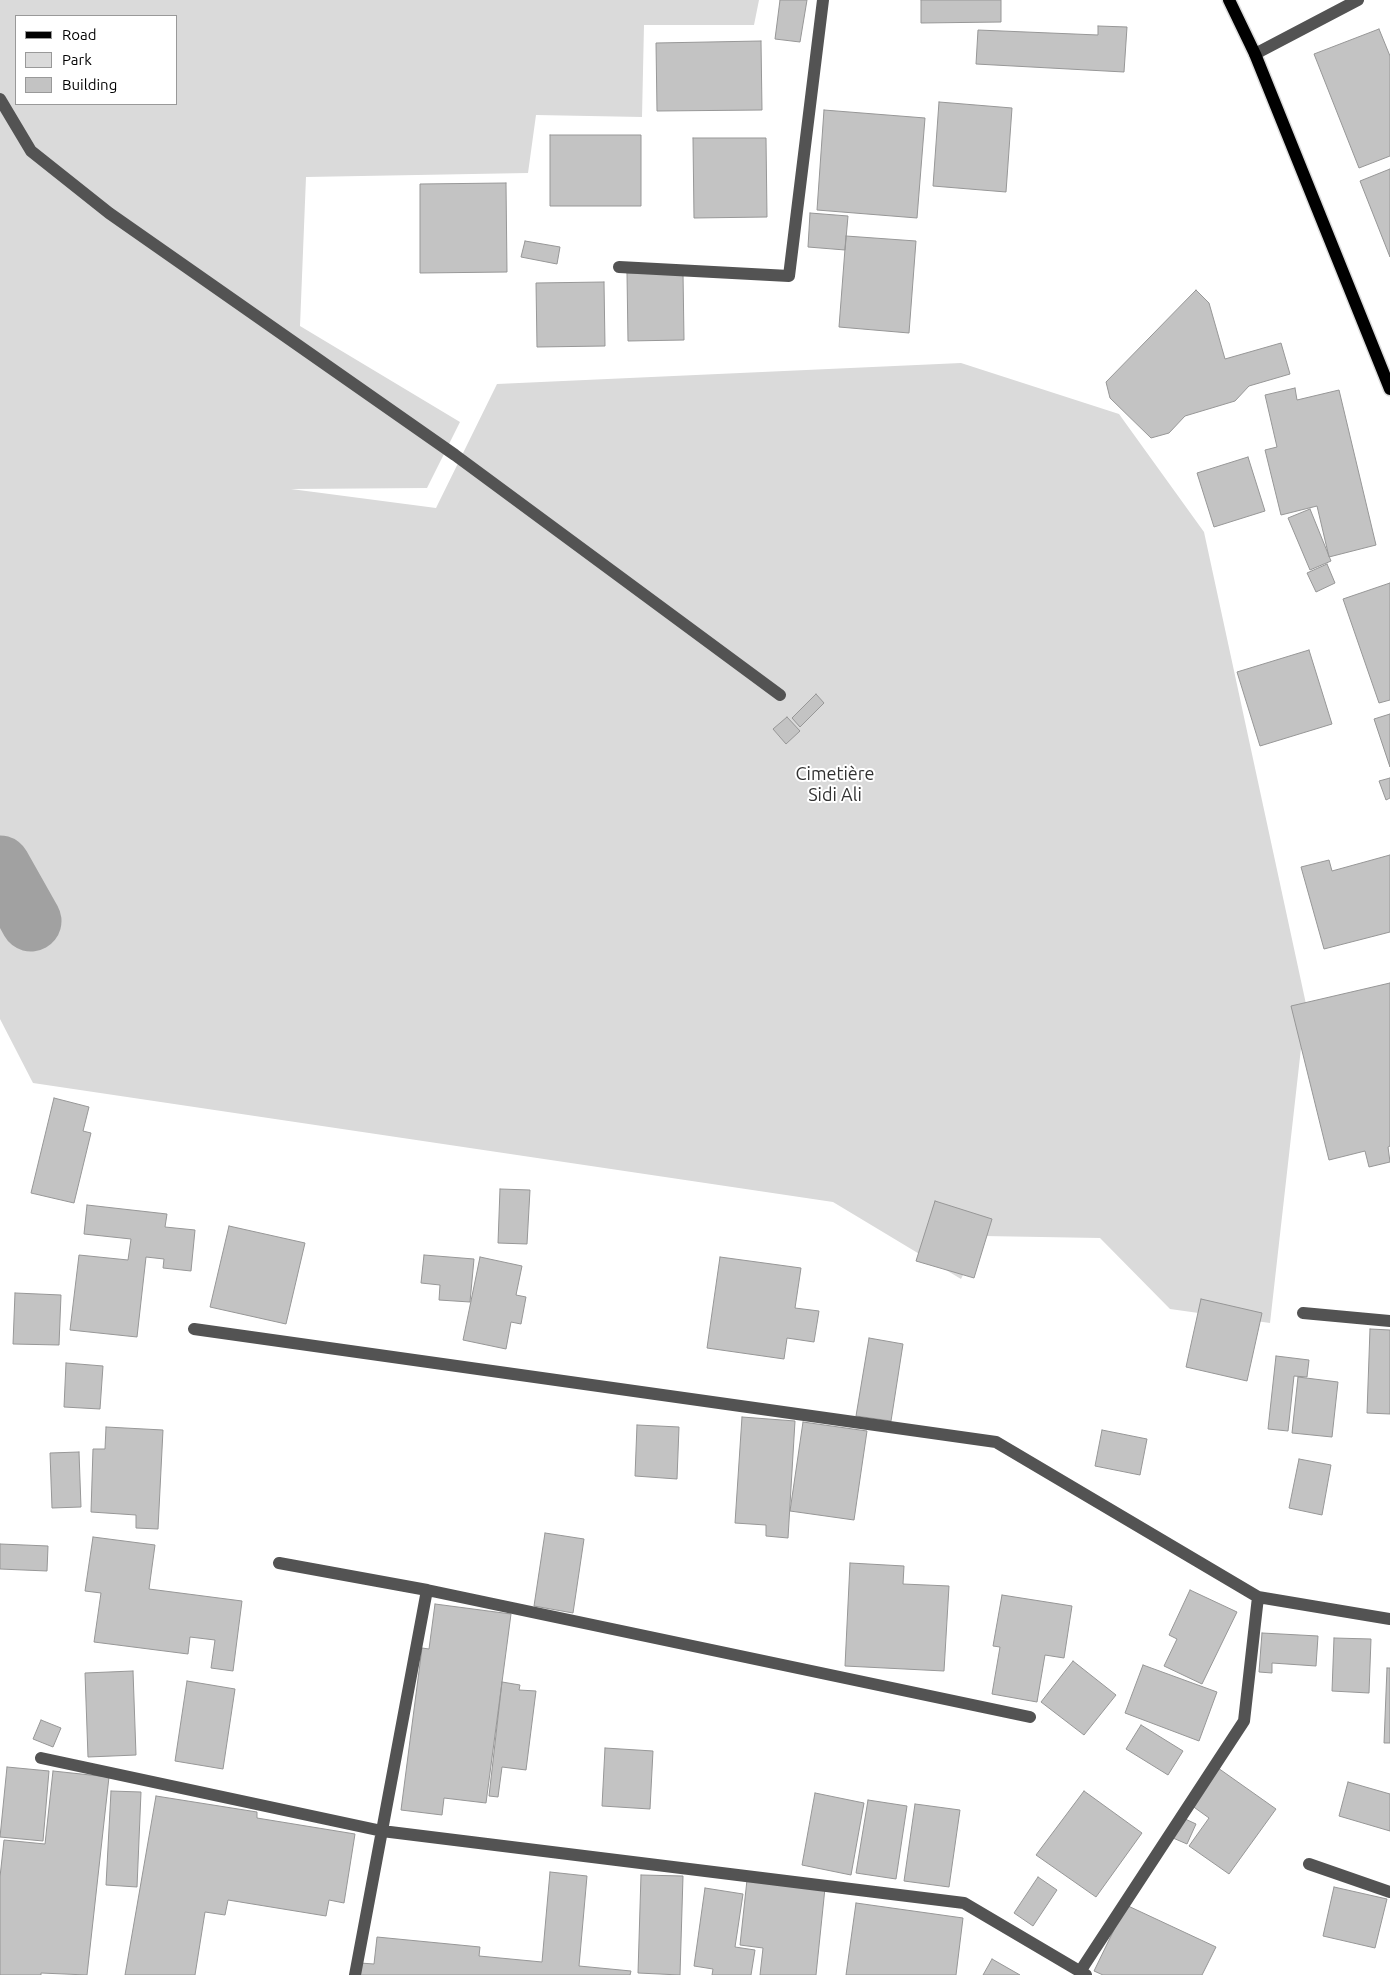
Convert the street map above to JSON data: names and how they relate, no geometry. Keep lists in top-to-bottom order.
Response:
{
  "parks": ["Cimetière Sidi Ali"],
  "legend": ["Road", "Park", "Building"]
}
